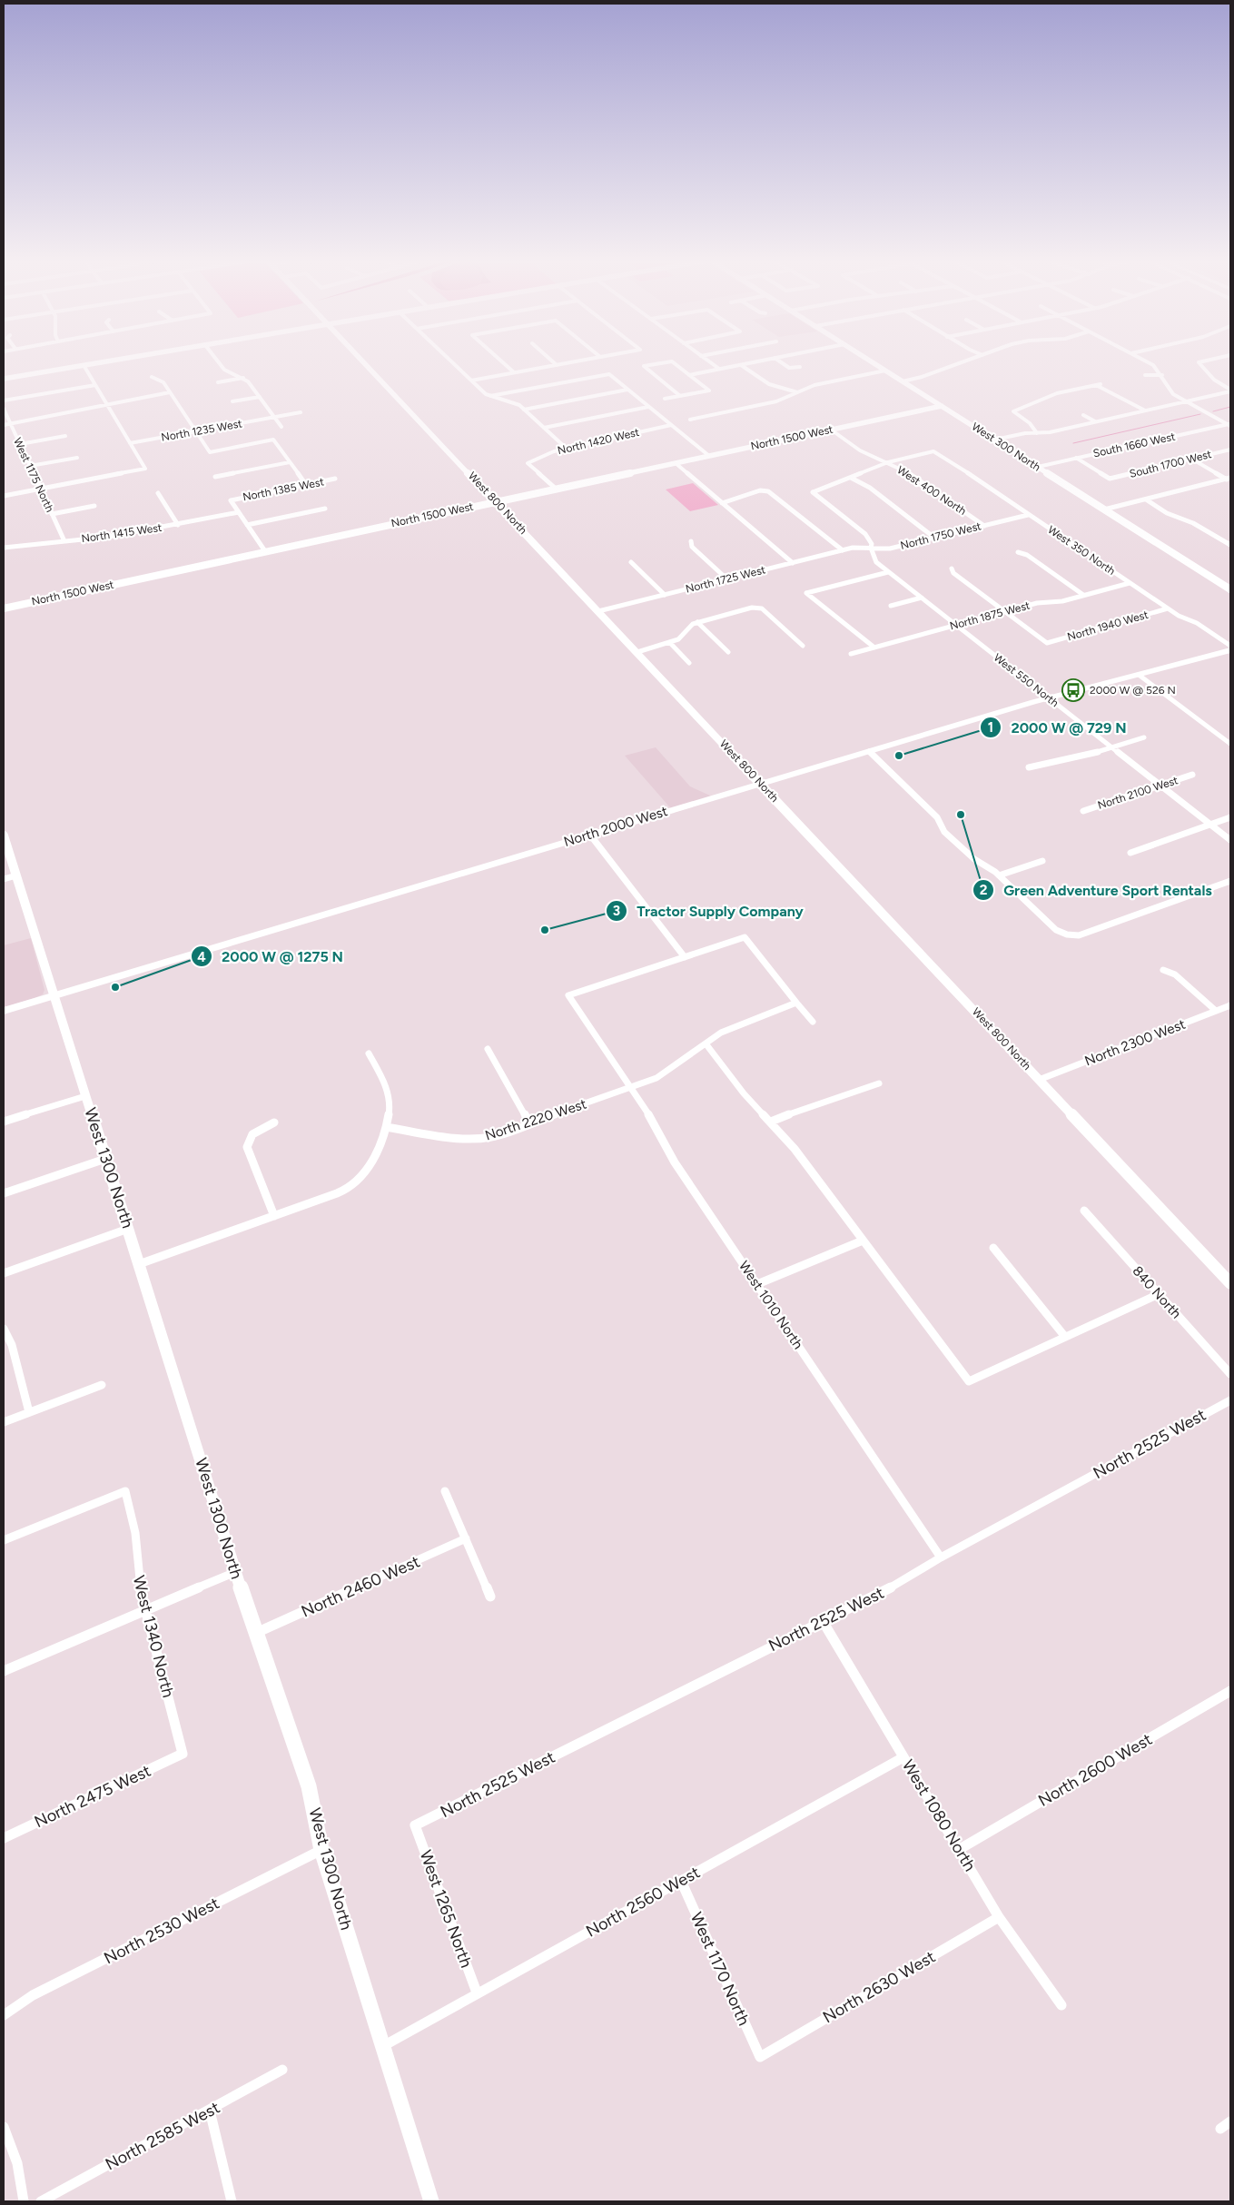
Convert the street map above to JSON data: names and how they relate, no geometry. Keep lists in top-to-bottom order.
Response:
{
  "streets": {
    "main road": ["North 2000 West"],
    "street": [
      "North 1235 West",
      "North 1500 West",
      "North 1420 West",
      "South 1660 West",
      "West 300 North",
      "South 1700 West",
      "West 1175 North",
      "North 1385 West",
      "West 400 North",
      "West 800 North",
      "North 1415 West",
      "North 1750 West",
      "West 350 North",
      "North 1725 West",
      "North 1875 West",
      "North 1940 West",
      "West 550 North",
      "North 2100 West",
      "North 2300 West",
      "North 2220 West",
      "West 1300 North",
      "840 North",
      "West 1010 North",
      "North 2525 West",
      "North 2460 West",
      "West 1340 North",
      "North 2600 West",
      "North 2475 West",
      "West 1080 North",
      "North 2560 West",
      "West 1265 North",
      "North 2530 West",
      "West 1170 North",
      "North 2630 West",
      "North 2585 West"
    ]
  },
  "crossings": [
    ["North 1500 West", "North 1420 West"],
    ["North 1500 West", "West 300 North"],
    ["North 1500 West", "West 400 North"],
    ["North 1500 West", "West 800 North"],
    ["South 1660 West", "West 300 North"],
    ["South 1660 West", "South 1700 West"],
    ["West 1175 North", "North 1415 West"],
    ["North 1385 West", "North 1415 West"],
    ["West 400 North", "North 1750 West"],
    ["West 400 North", "West 350 North"],
    ["West 800 North", "North 1725 West"],
    ["West 800 North", "North 2000 West"],
    ["West 800 North", "North 2300 West"],
    ["North 1750 West", "West 350 North"],
    ["North 1750 West", "North 1725 West"],
    ["North 1750 West", "West 550 North"],
    ["West 350 North", "North 1875 West"],
    ["West 350 North", "North 1940 West"],
    ["North 1875 West", "North 1940 West"],
    ["North 1875 West", "West 550 North"],
    ["West 550 North", "North 2100 West"],
    ["West 550 North", "North 2000 West"],
    ["North 2000 West", "West 1300 North"],
    ["North 2220 West", "West 1010 North"],
    ["West 1300 North", "North 2460 West"],
    ["West 1300 North", "North 2560 West"],
    ["West 1300 North", "North 2530 West"],
    ["West 1010 North", "North 2525 West"],
    ["North 2525 West", "West 1080 North"],
    ["North 2525 West", "West 1265 North"],
    ["West 1340 North", "North 2475 West"],
    ["North 2600 West", "West 1080 North"],
    ["West 1080 North", "North 2560 West"],
    ["West 1080 North", "North 2630 West"],
    ["North 2560 West", "West 1265 North"],
    ["North 2560 West", "West 1170 North"],
    ["West 1170 North", "North 2630 West"]
  ],
  "places": {
    "bus stop": ["2000 W @ 526 N"],
    "other": [
      "2000 W @ 729 N",
      "Green Adventure Sport Rentals",
      "Tractor Supply Company",
      "2000 W @ 1275 N"
    ]
  }
}
